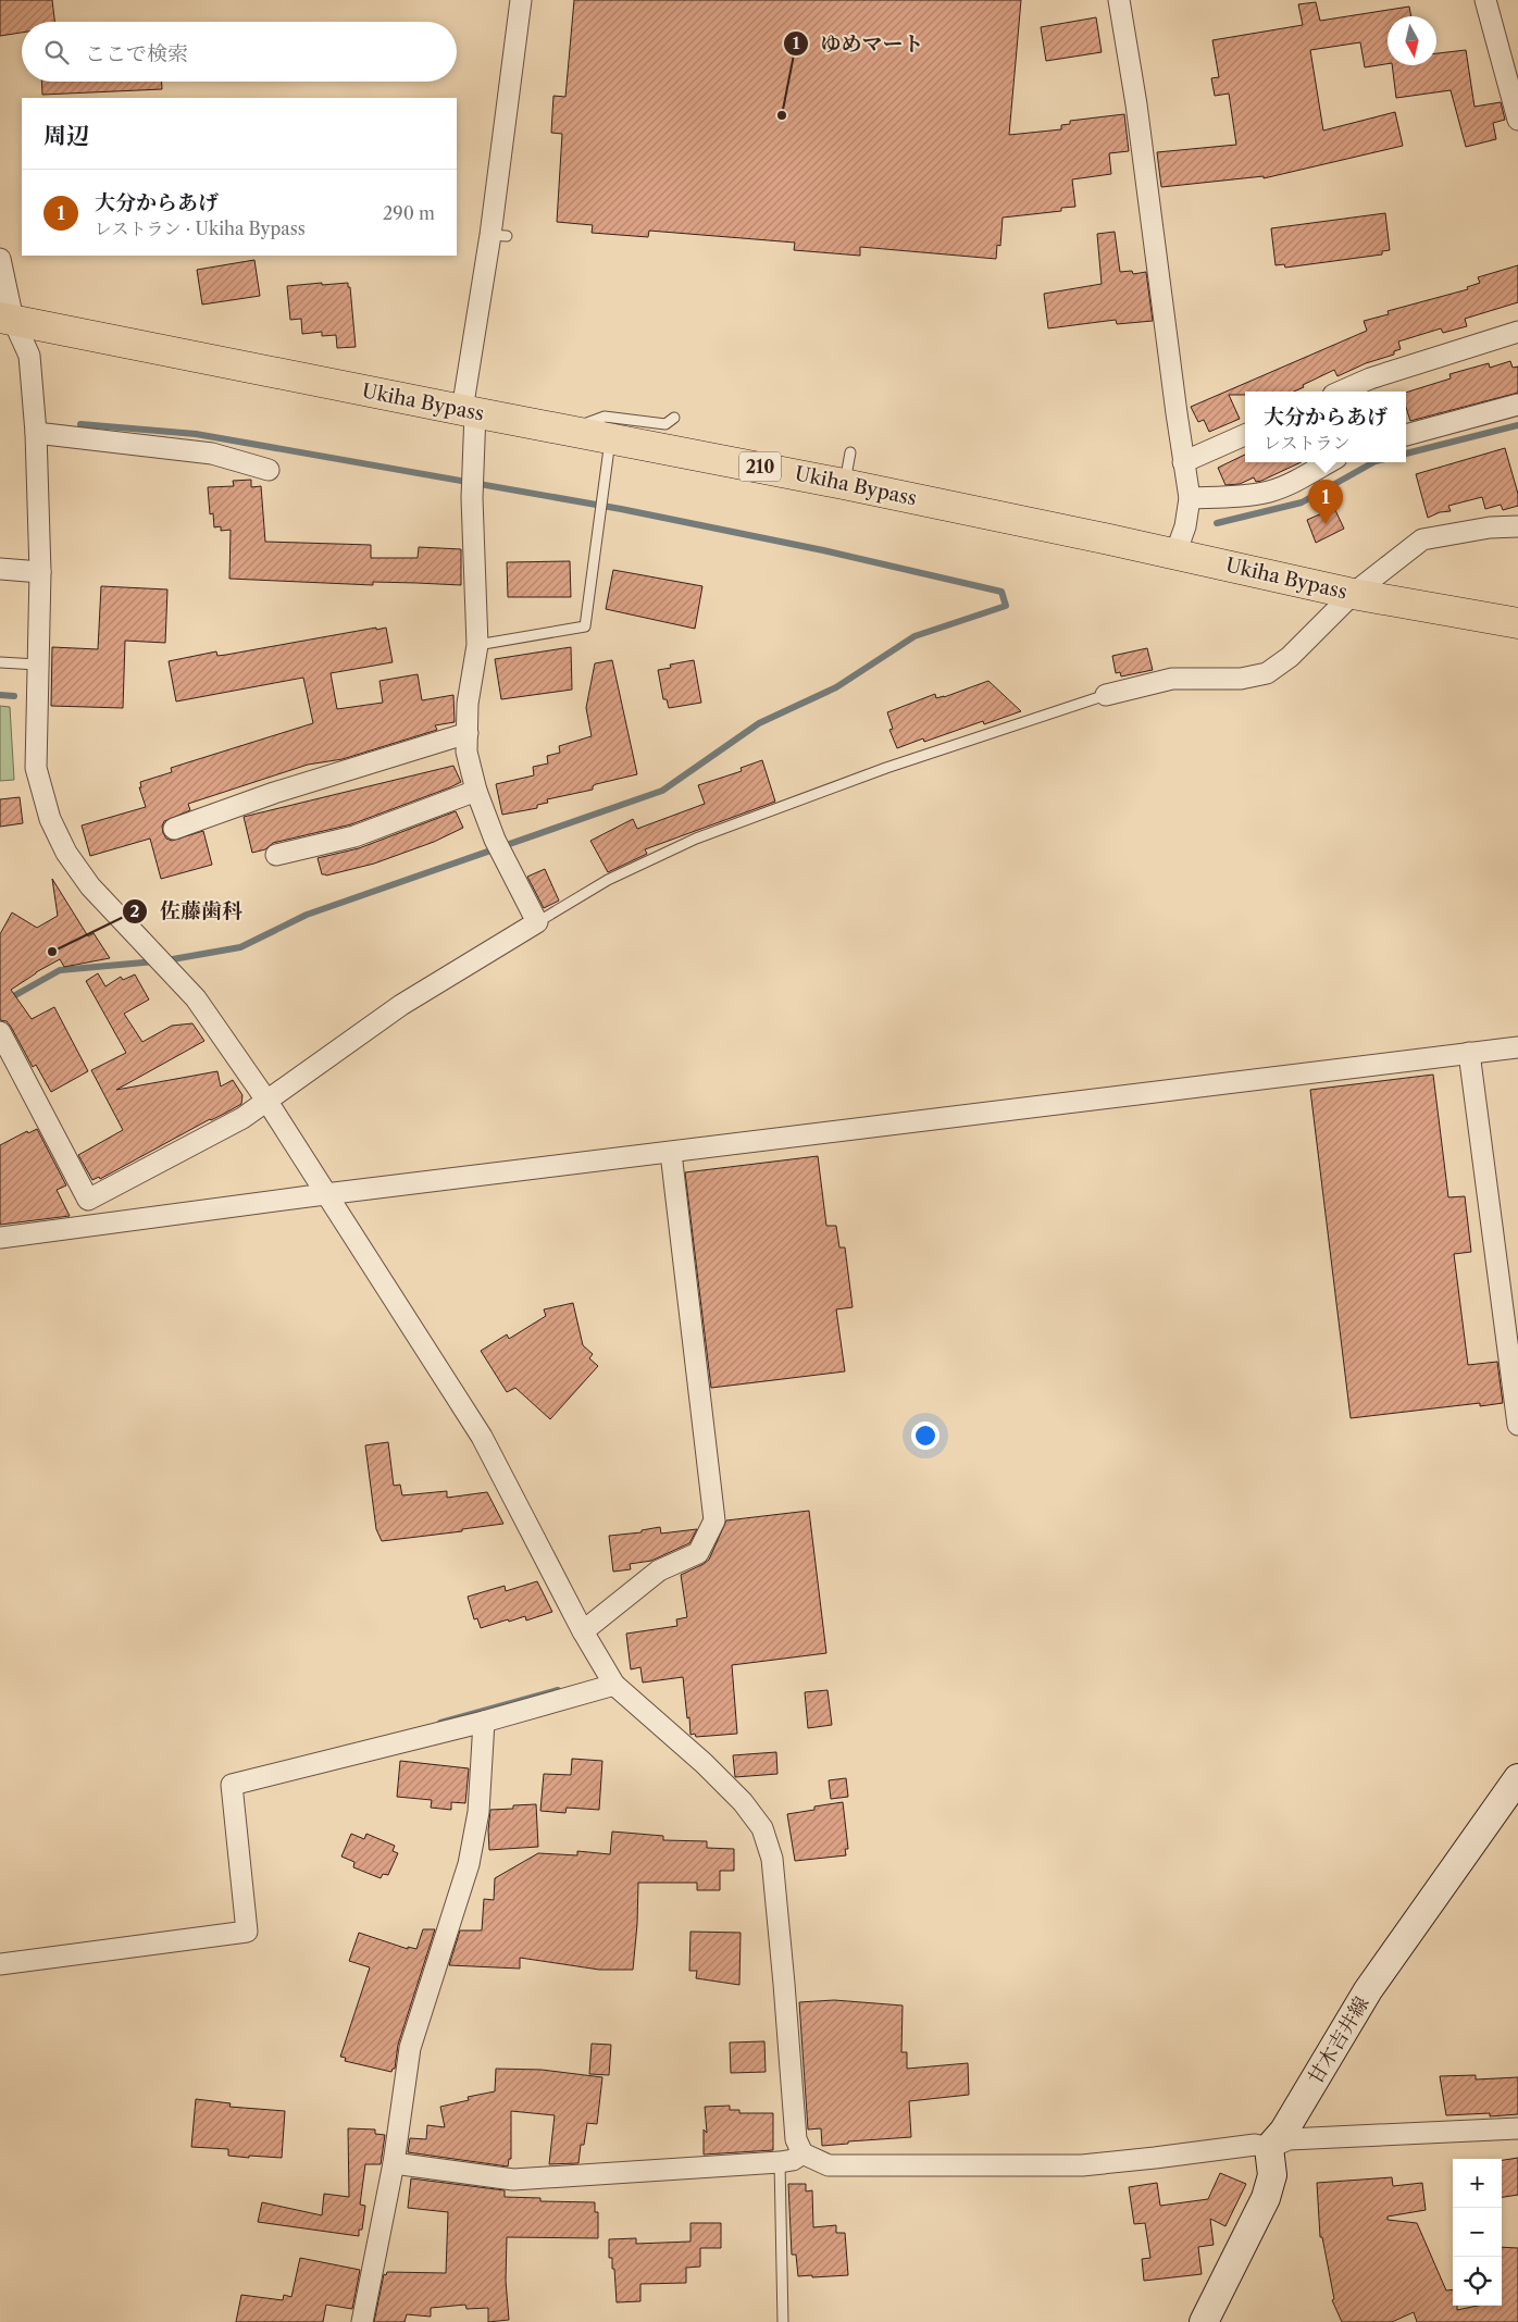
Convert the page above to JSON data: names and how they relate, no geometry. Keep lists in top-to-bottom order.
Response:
{
  "streets": {
    "highway": ["Ukiha Bypass", "210"],
    "main road": ["甘木吉井線"]
  },
  "places": ["ゆめマート", "佐藤歯科"],
  "north": "bottom",
  "page": {
    "search": "ここで検索",
    "heading": "周辺",
    "list": [
      {
        "mark": "1",
        "name": "大分からあげ",
        "note": "レストラン · Ukiha Bypass",
        "value": "290 m"
      }
    ],
    "popup": ["大分からあげ", "レストラン"],
    "pins": "1",
    "map_buttons": ["+", "−"]
  }
}
